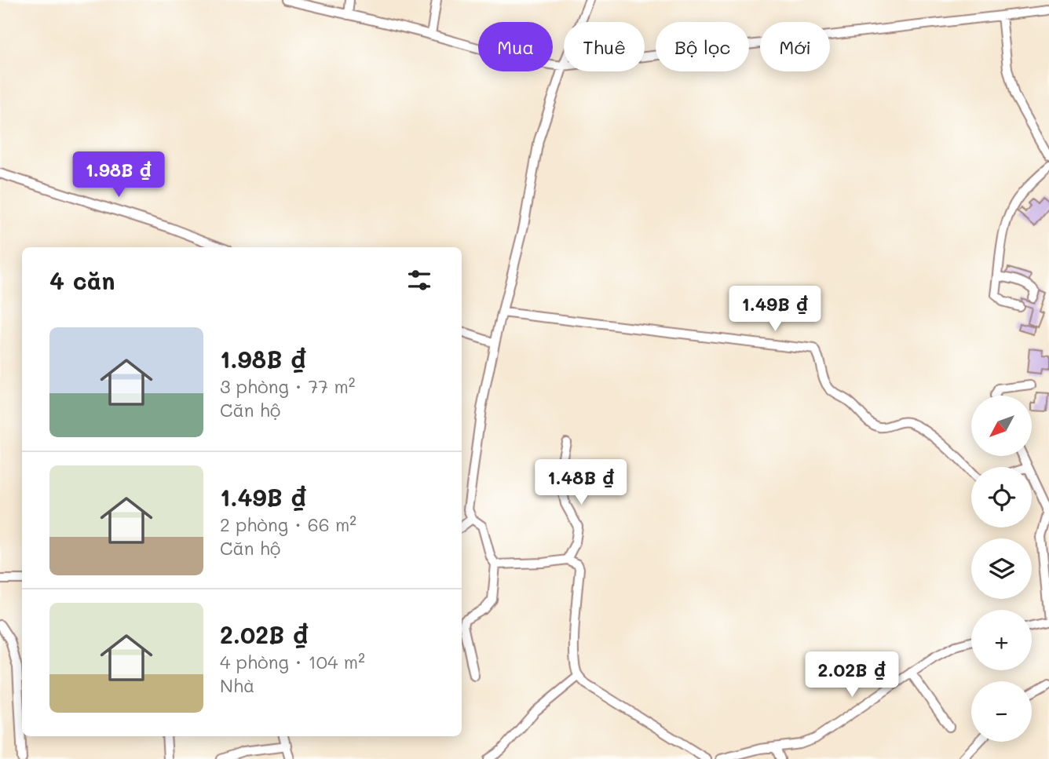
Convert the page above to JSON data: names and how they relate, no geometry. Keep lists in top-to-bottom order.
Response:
{
  "north": "bottom left",
  "page": {
    "chip": [
      "Mua",
      "Thuê",
      "Bộ lọc",
      "Mới"
    ],
    "price": [
      "1.98B ₫",
      "1.49B ₫",
      "1.48B ₫",
      "2.02B ₫"
    ],
    "heading": "4 căn",
    "list": [
      {
        "name": "1.98B ₫",
        "note": "3 phòng · 77 m² · Căn hộ"
      },
      {
        "name": "1.49B ₫",
        "note": "2 phòng · 66 m² · Căn hộ"
      },
      {
        "name": "2.02B ₫",
        "note": "4 phòng · 104 m² · Nhà"
      }
    ],
    "map_buttons": ["+", "−"]
  }
}
